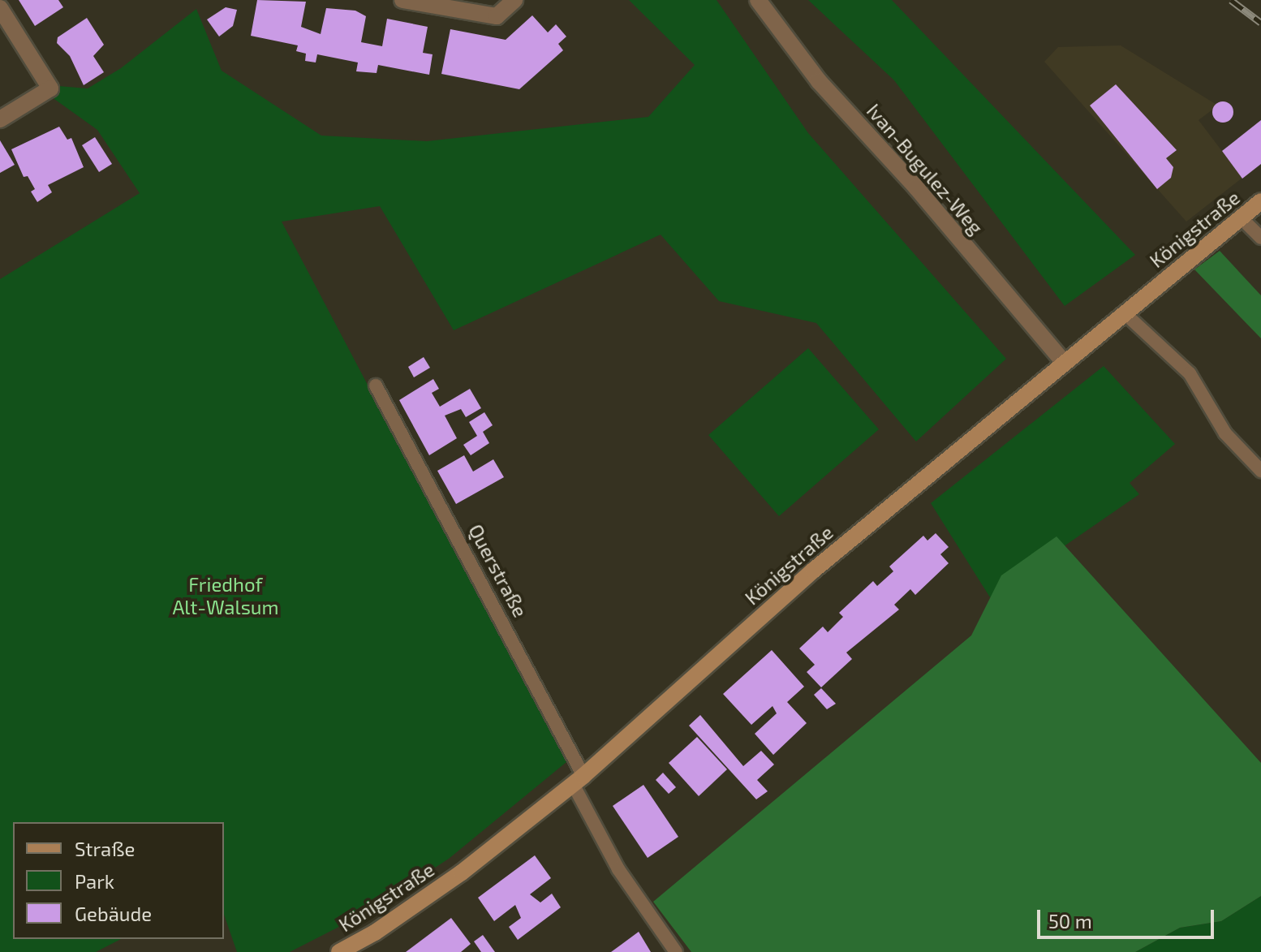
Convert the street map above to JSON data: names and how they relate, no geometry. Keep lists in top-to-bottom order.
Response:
{
  "streets": {
    "street": ["Ivan-Bugulez-Weg", "Königstraße"],
    "lane": ["Querstraße"]
  },
  "crossings": [
    ["Ivan-Bugulez-Weg", "Königstraße"],
    ["Königstraße", "Querstraße"]
  ],
  "parks": ["Friedhof Alt-Walsum"],
  "legend": ["Straße", "Park", "Gebäude"],
  "scale_bar": "50 m"
}
